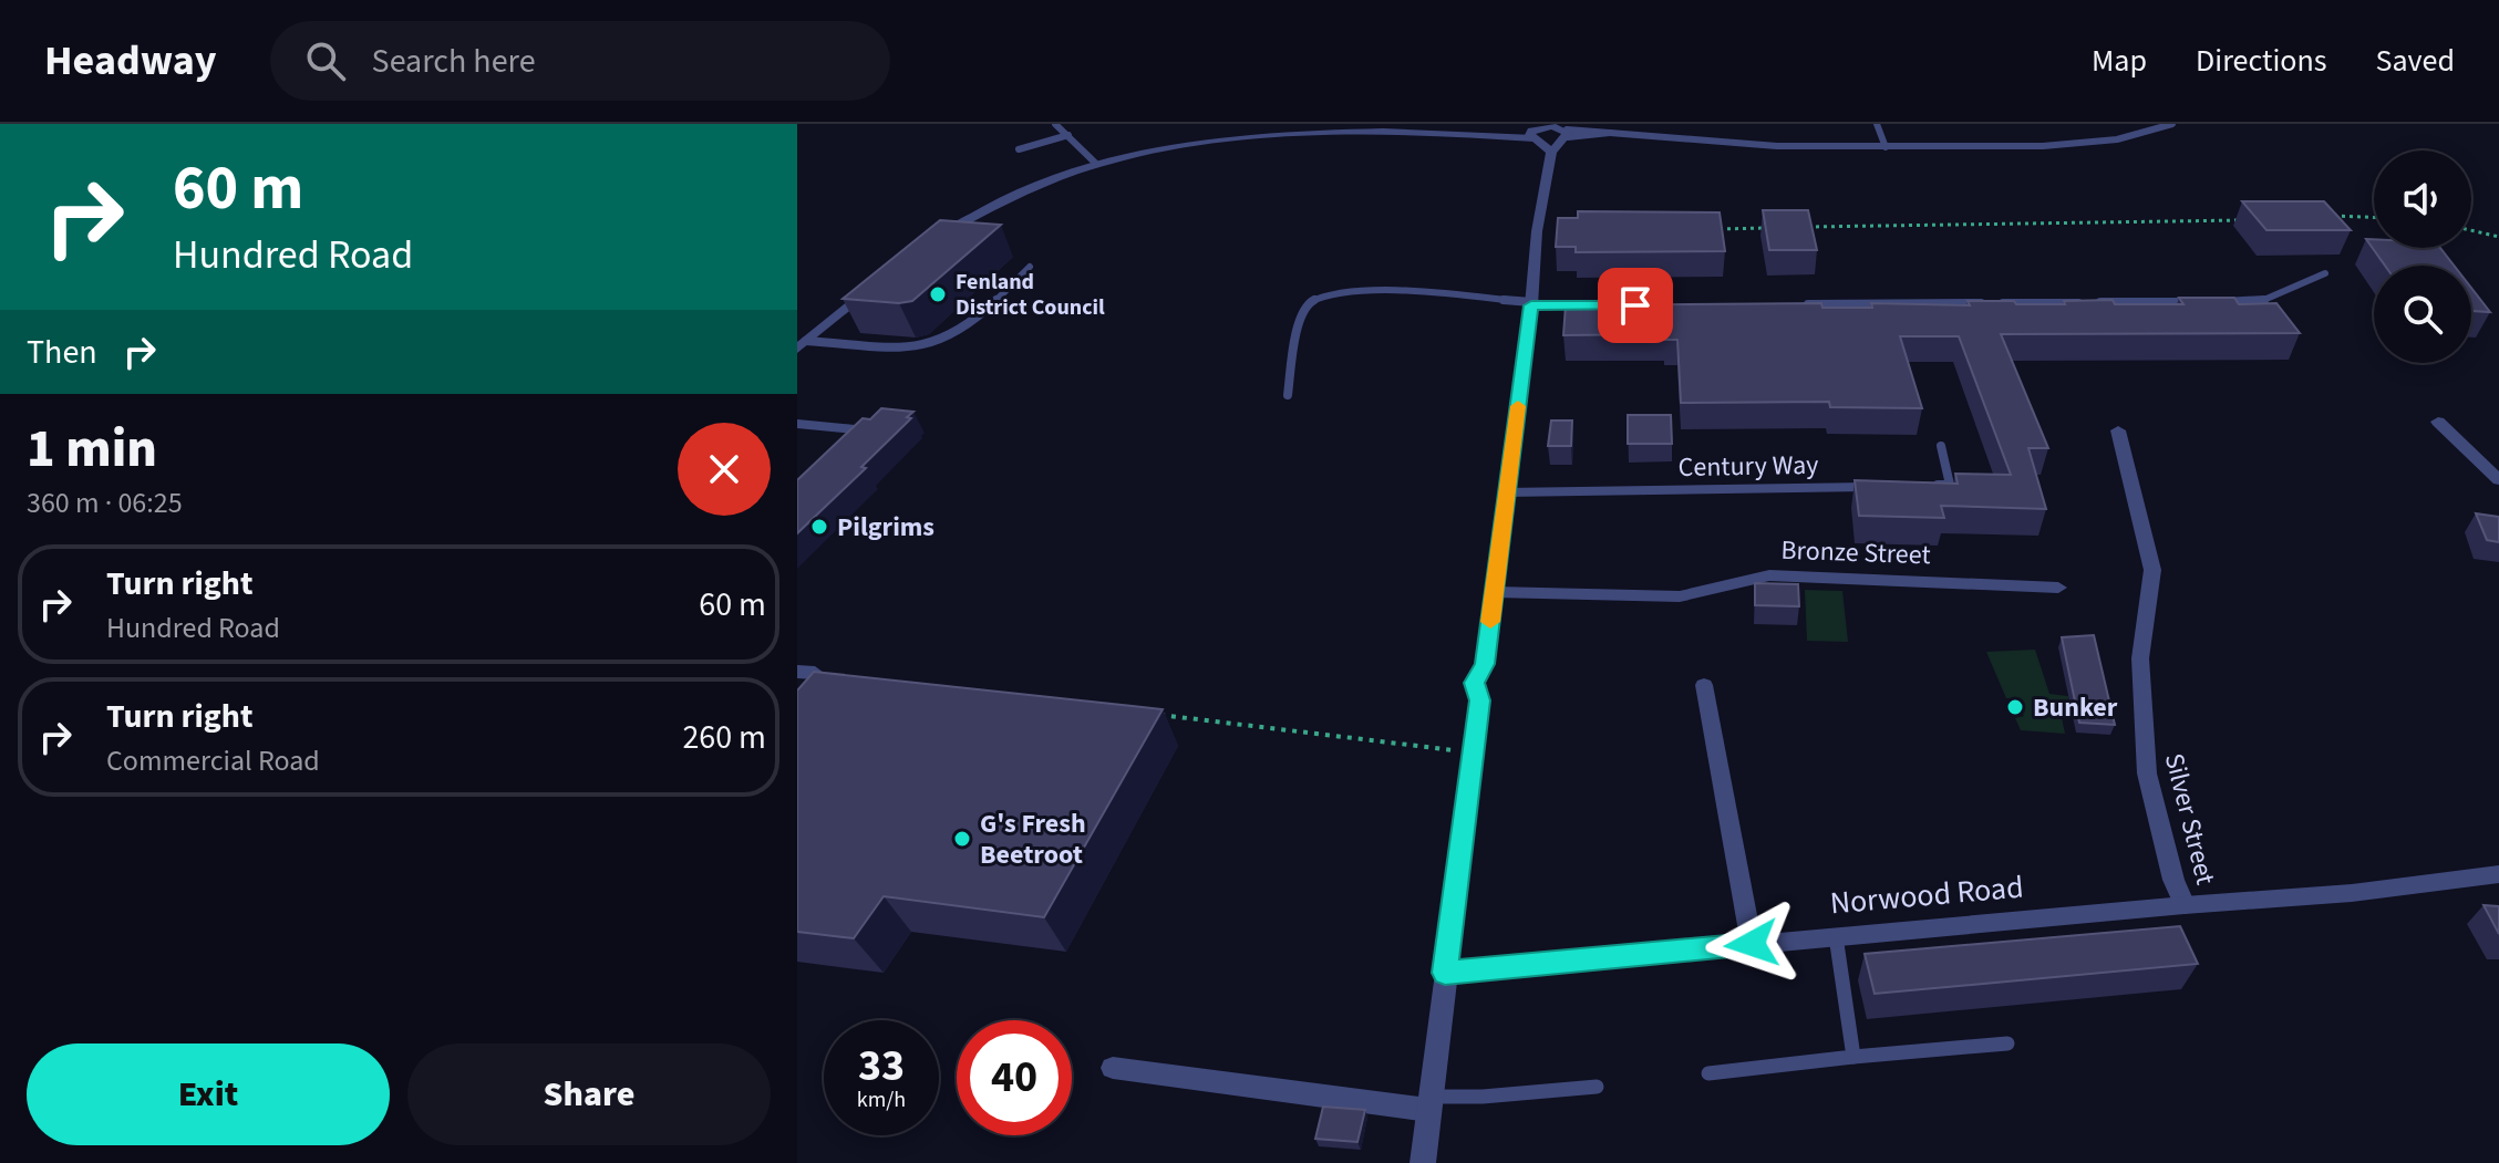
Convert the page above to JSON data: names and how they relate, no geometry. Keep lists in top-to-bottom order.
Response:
{
  "streets": {
    "street": ["Bronze Street", "Silver Street", "Norwood Road"],
    "lane": ["Century Way"]
  },
  "crossings": [
    ["Silver Street", "Norwood Road"]
  ],
  "places": [
    "Fenland District Council",
    "Pilgrims",
    "Bunker",
    "G's Fresh Beetroot"
  ],
  "page": {
    "header": "Headway",
    "search": "Search here",
    "nav": ["Map", "Directions", "Saved"],
    "turn": ["60 m", "Hundred Road"],
    "then": "Then",
    "heading": ["1 min", "360 m · 06:25"],
    "list": [
      {
        "name": "Turn right",
        "note": "Hundred Road",
        "value": "60 m"
      },
      {
        "name": "Turn right",
        "note": "Commercial Road",
        "value": "260 m"
      }
    ],
    "speed": "33 km/h",
    "limit": "40",
    "buttons": ["Exit", "Share"]
  }
}
